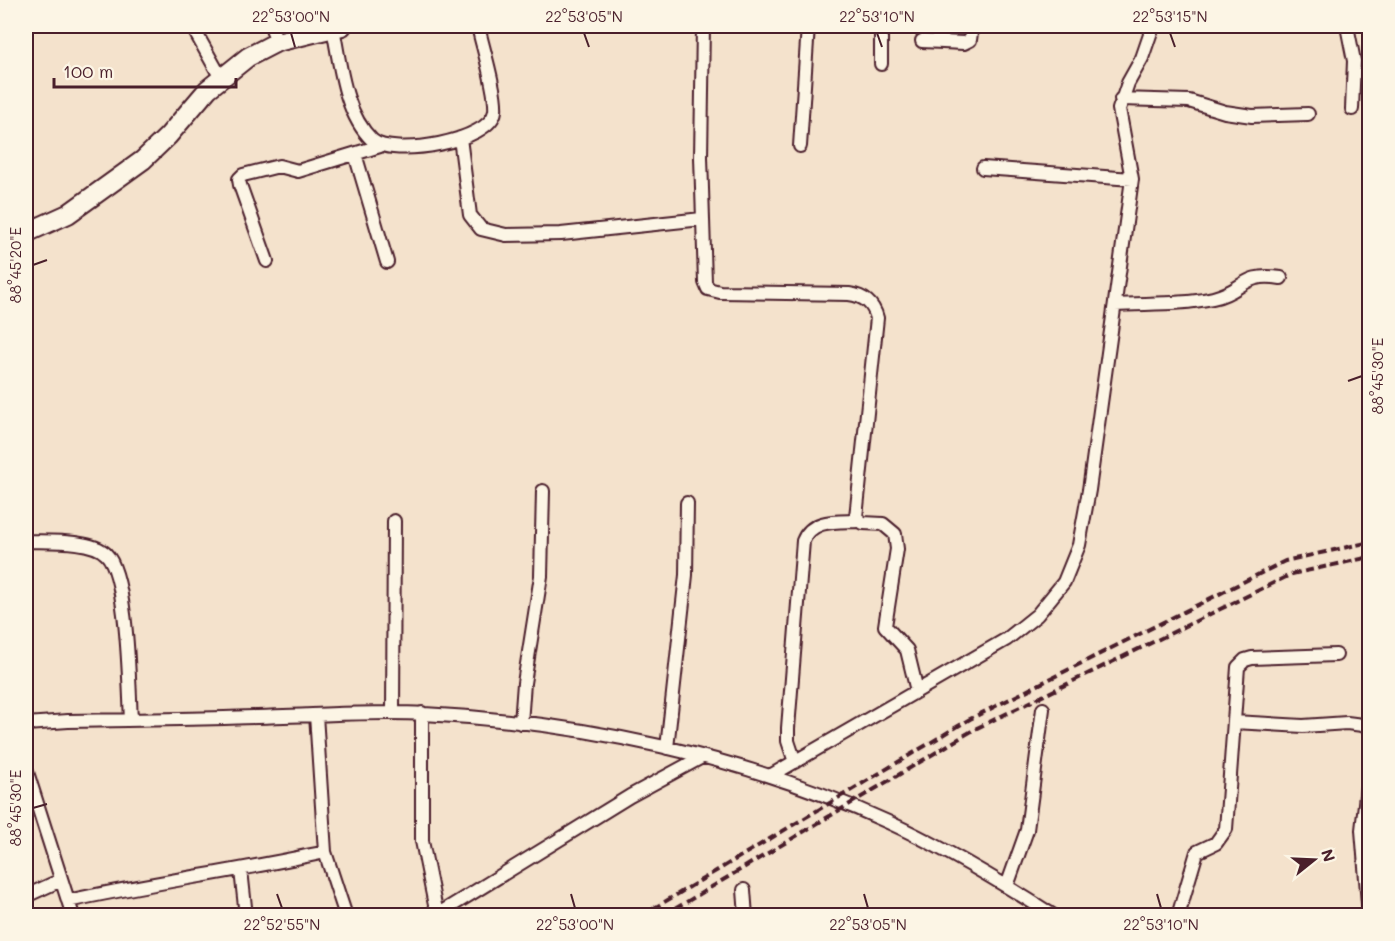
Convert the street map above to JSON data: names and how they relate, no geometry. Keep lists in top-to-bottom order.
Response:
{
  "scale_bar": "100 m",
  "north": "right",
  "coordinates": [
    "22°53'00\"N",
    "22°53'05\"N",
    "22°53'10\"N",
    "22°53'15\"N",
    "88°45'20\"E",
    "88°45'30\"E",
    "22°52'55\"N"
  ]
}
